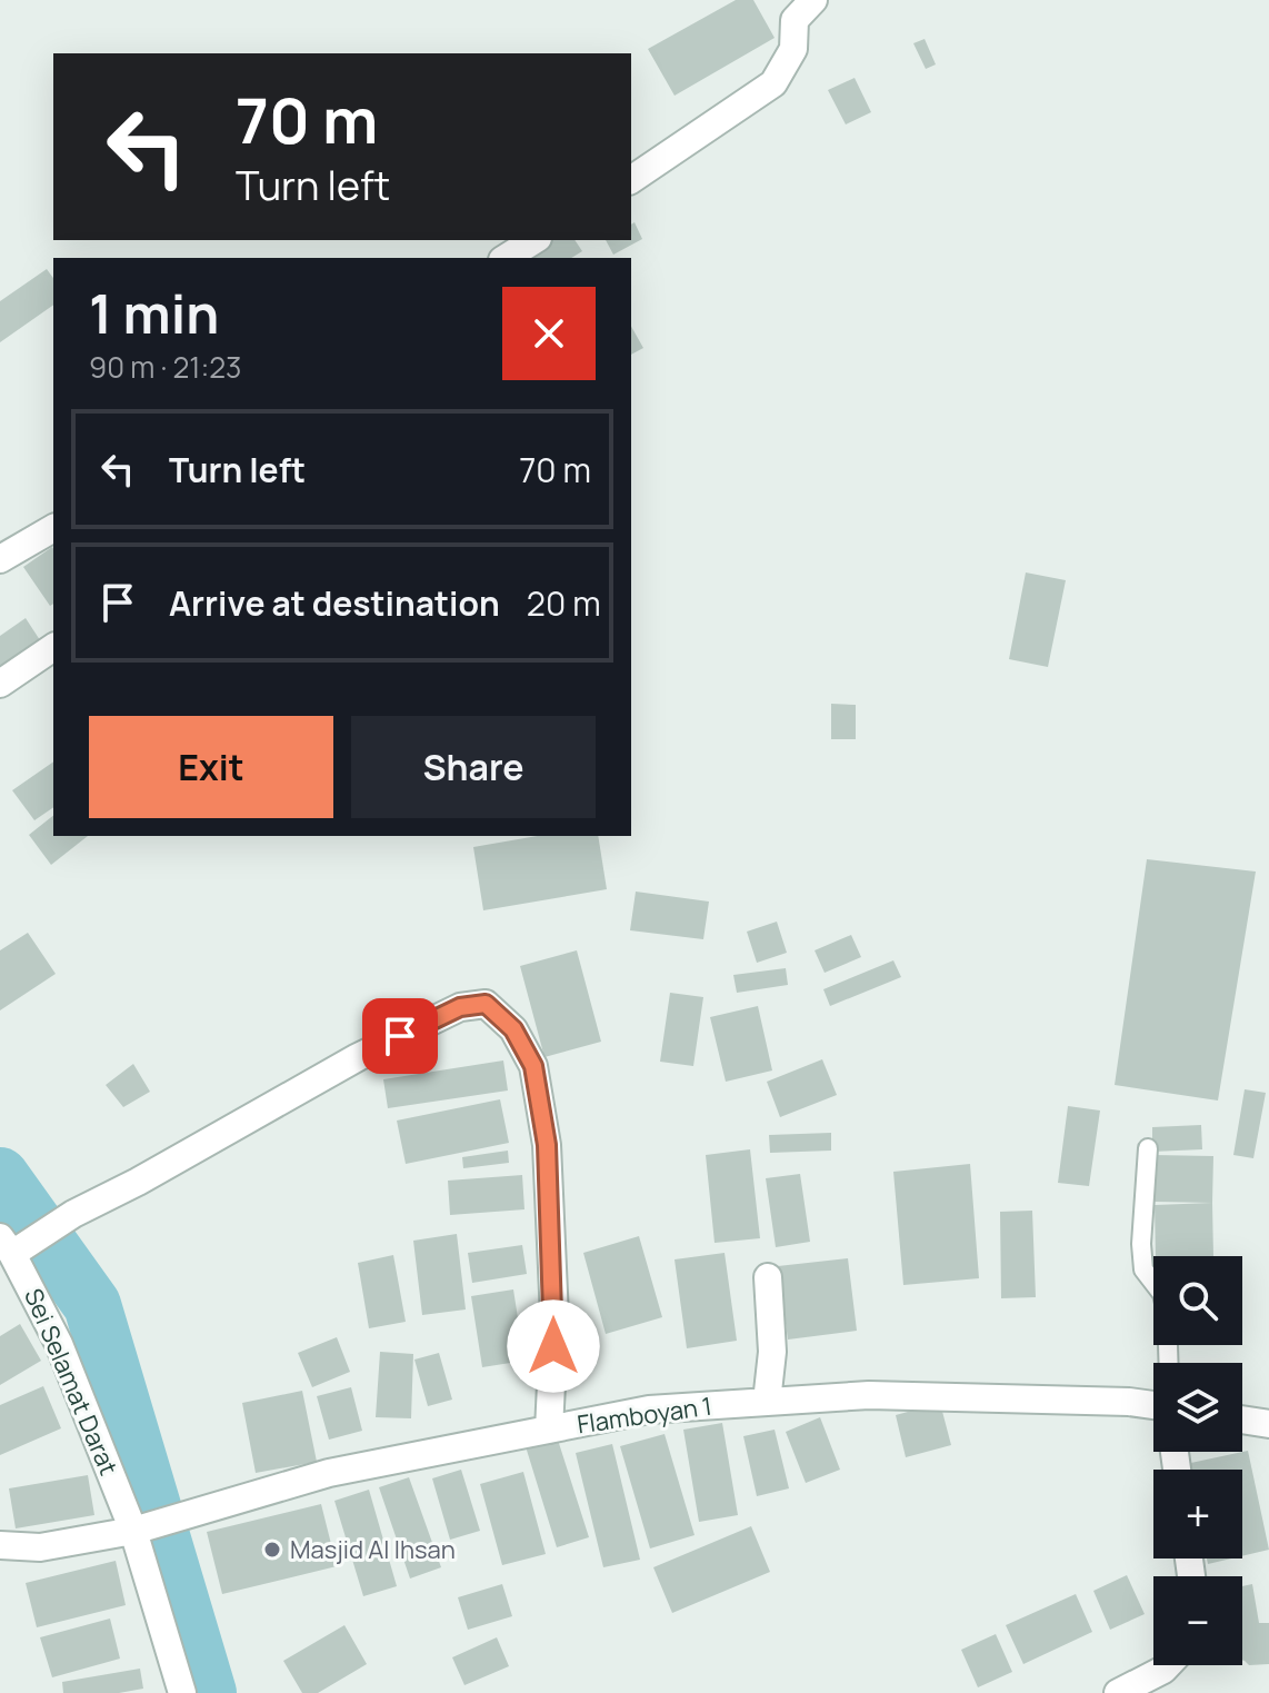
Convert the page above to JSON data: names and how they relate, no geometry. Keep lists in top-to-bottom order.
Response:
{
  "streets": {
    "street": ["Sei Selamat Darat", "Flamboyan 1"]
  },
  "crossings": [
    ["Sei Selamat Darat", "Flamboyan 1"]
  ],
  "places": ["Masjid Al Ihsan"],
  "page": {
    "turn": ["70 m", "Turn left"],
    "heading": ["1 min", "90 m · 21:23"],
    "list": [
      {
        "name": "Turn left",
        "value": "70 m"
      },
      {
        "name": "Arrive at destination",
        "value": "20 m"
      }
    ],
    "buttons": ["Exit", "Share"],
    "map_buttons": ["+", "−"]
  }
}
